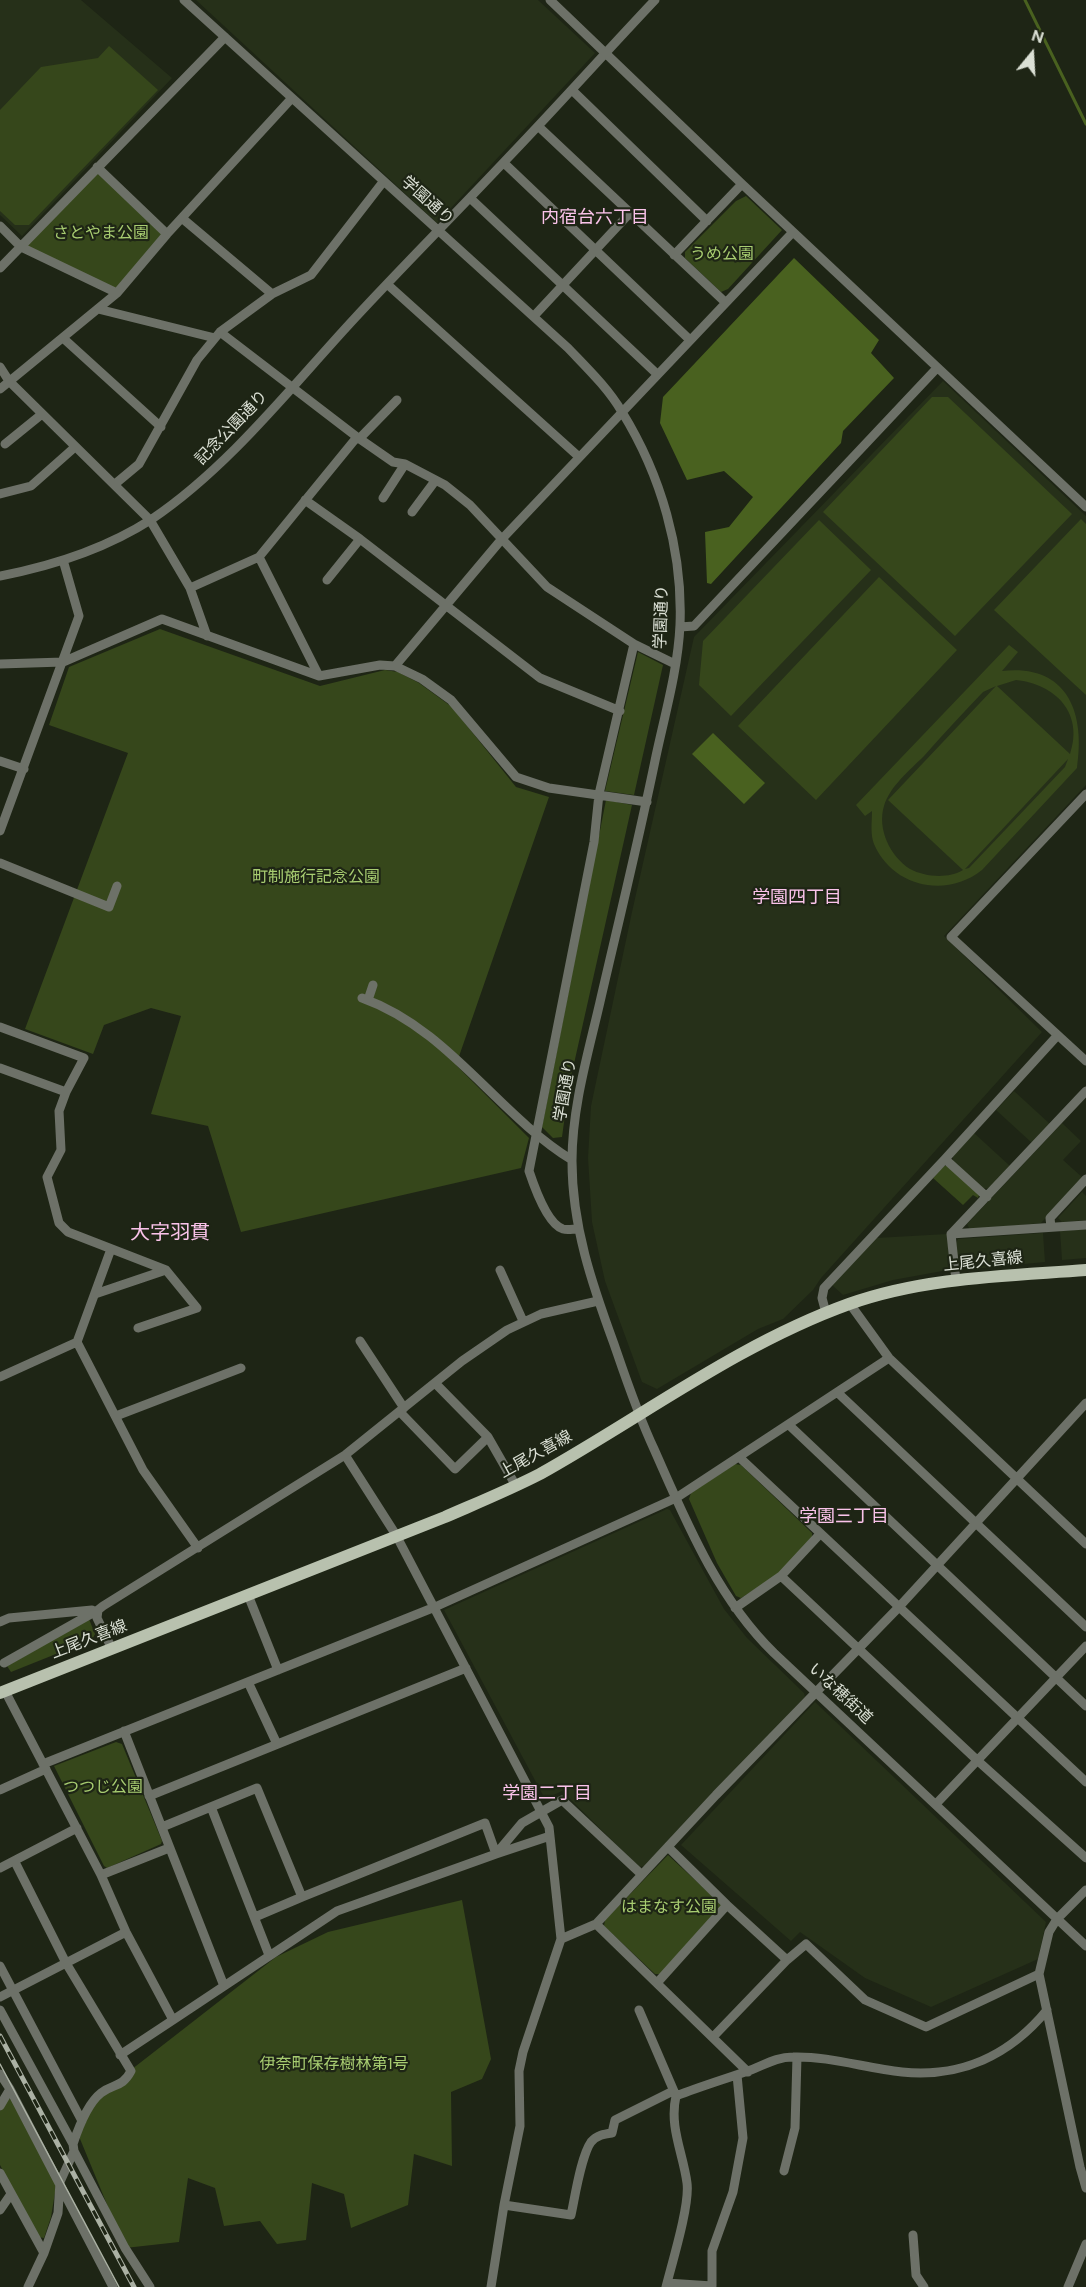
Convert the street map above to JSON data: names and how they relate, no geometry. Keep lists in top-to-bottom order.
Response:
{
  "streets": {
    "main road": ["上尾久喜線"],
    "street": ["学園通り", "記念公園通り", "いな穂街道"]
  },
  "crossings": [
    ["学園通り", "記念公園通り"],
    ["学園通り", "上尾久喜線"],
    ["学園通り", "いな穂街道"],
    ["上尾久喜線", "いな穂街道"]
  ],
  "districts": [
    "内宿台六丁目",
    "学園四丁目",
    "大字羽貫",
    "学園三丁目",
    "学園二丁目"
  ],
  "parks": [
    "さとやま公園",
    "うめ公園",
    "町制施行記念公園",
    "つつじ公園",
    "はまなす公園",
    "伊奈町保存樹林第1号"
  ],
  "north": "top"
}
